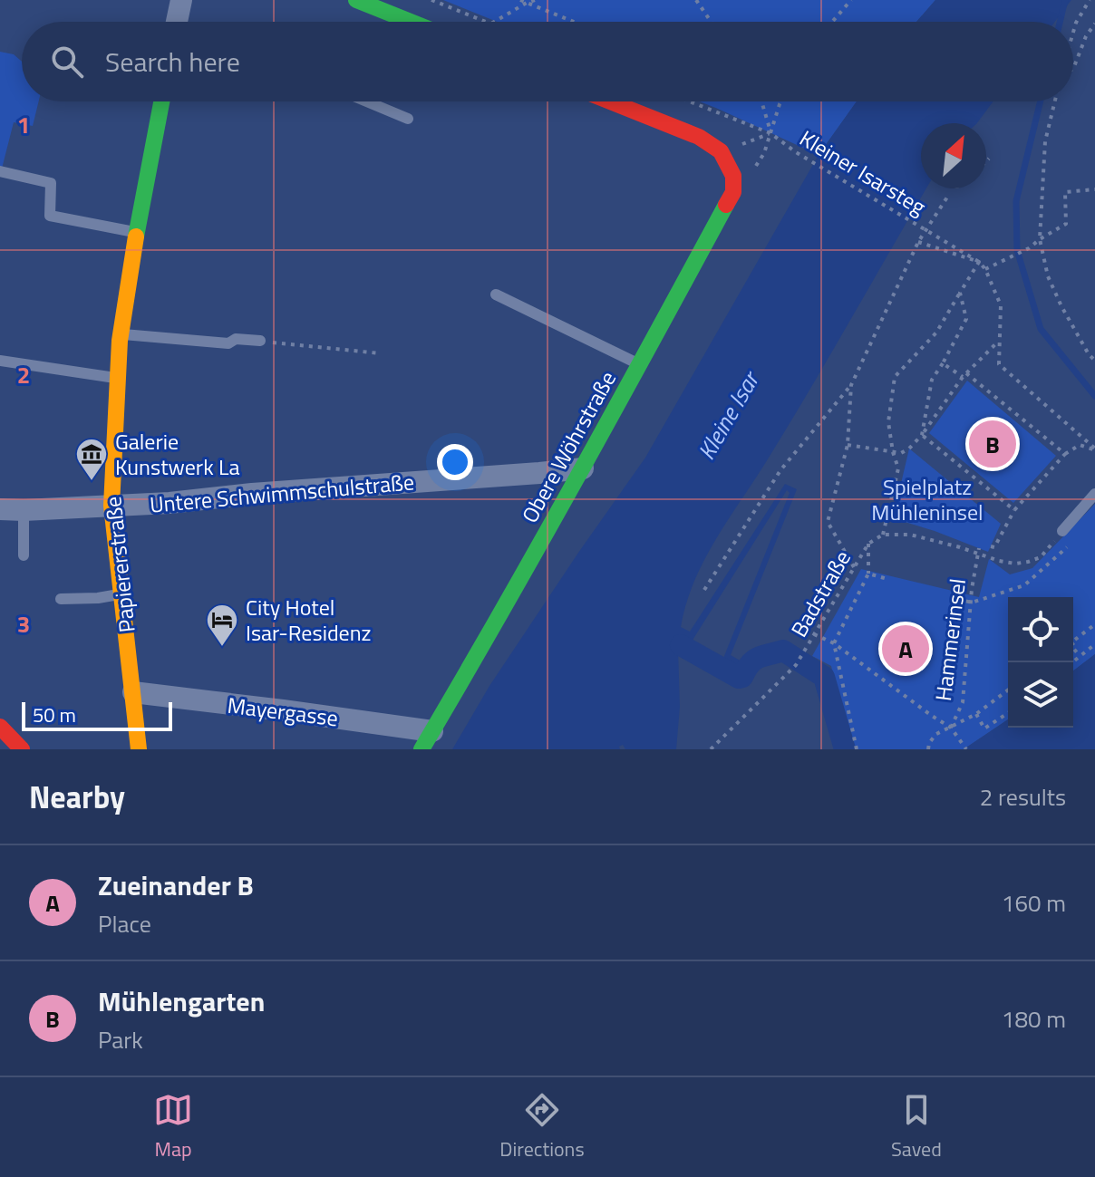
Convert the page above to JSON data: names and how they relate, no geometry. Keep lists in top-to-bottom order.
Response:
{
  "streets": {
    "street": [
      "Obere Wöhrstraße",
      "Untere Schwimmschulstraße",
      "Papiererstraße",
      "Mayergasse"
    ],
    "path": ["Kleiner Isarsteg", "Badstraße", "Hammerinsel"]
  },
  "crossings": [
    ["Obere Wöhrstraße", "Untere Schwimmschulstraße"],
    ["Obere Wöhrstraße", "Mayergasse"],
    ["Untere Schwimmschulstraße", "Papiererstraße"],
    ["Papiererstraße", "Mayergasse"]
  ],
  "water": ["Kleine Isar"],
  "parks": ["Spielplatz Mühleninsel"],
  "places": {
    "museum": ["Galerie Kunstwerk La"],
    "hotel": ["City Hotel Isar-Residenz"]
  },
  "scale_bar": "50 m",
  "north": "top right",
  "page": {
    "search": "Search here",
    "pins": ["B", "A"],
    "scale": "50 m",
    "heading": ["Nearby", "2 results"],
    "list": [
      {
        "mark": "A",
        "name": "Zueinander B",
        "note": "Place",
        "value": "160 m"
      },
      {
        "mark": "B",
        "name": "Mühlengarten",
        "note": "Park",
        "value": "180 m"
      }
    ],
    "nav": ["Map", "Directions", "Saved"]
  },
  "grid": {
    "rows": ["1", "2", "3"]
  }
}
